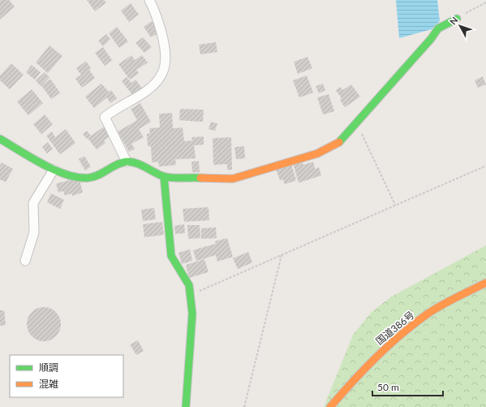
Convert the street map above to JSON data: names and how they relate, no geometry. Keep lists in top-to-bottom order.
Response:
{
  "streets": {
    "main road": ["国道386号"]
  },
  "legend": ["順調", "混雑"],
  "scale_bar": "50 m",
  "north": "top left"
}
